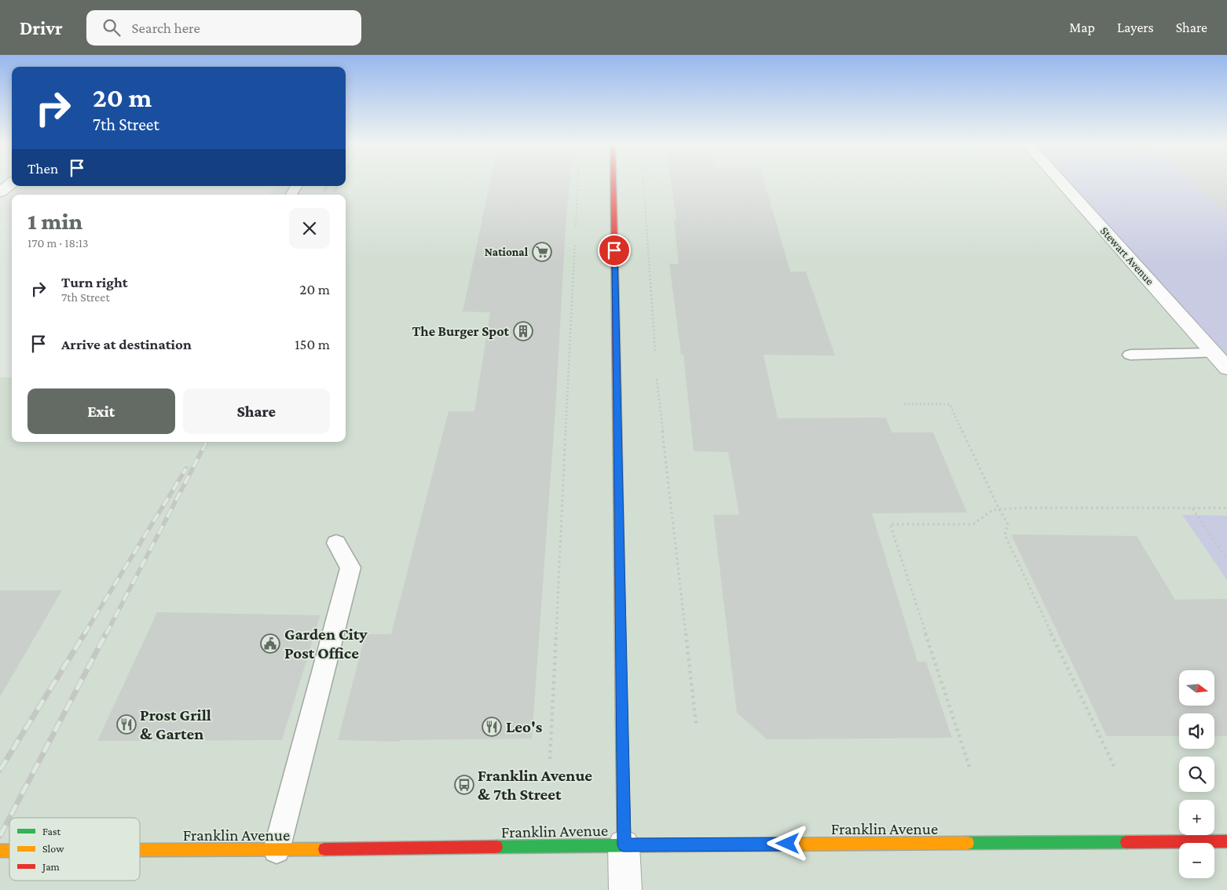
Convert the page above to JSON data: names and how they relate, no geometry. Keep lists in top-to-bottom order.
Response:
{
  "streets": {
    "street": ["Stewart Avenue", "Franklin Avenue"]
  },
  "places": {
    "supermarket": ["National"],
    "building": ["The Burger Spot"],
    "public building": ["Garden City Post Office"],
    "restaurant": ["Prost Grill & Garten", "Leo's"],
    "bus stop": ["Franklin Avenue & 7th Street"]
  },
  "legend": ["Fast", "Slow", "Jam"],
  "north": "right",
  "page": {
    "header": "Drivr",
    "search": "Search here",
    "nav": ["Map", "Layers", "Share"],
    "turn": ["20 m", "7th Street"],
    "then": "Then",
    "heading": ["1 min", "170 m · 18:13"],
    "list": [
      {
        "name": "Turn right",
        "note": "7th Street",
        "value": "20 m"
      },
      {
        "name": "Arrive at destination",
        "value": "150 m"
      }
    ],
    "buttons": ["Exit", "Share"],
    "map_buttons": ["+", "−"]
  }
}
